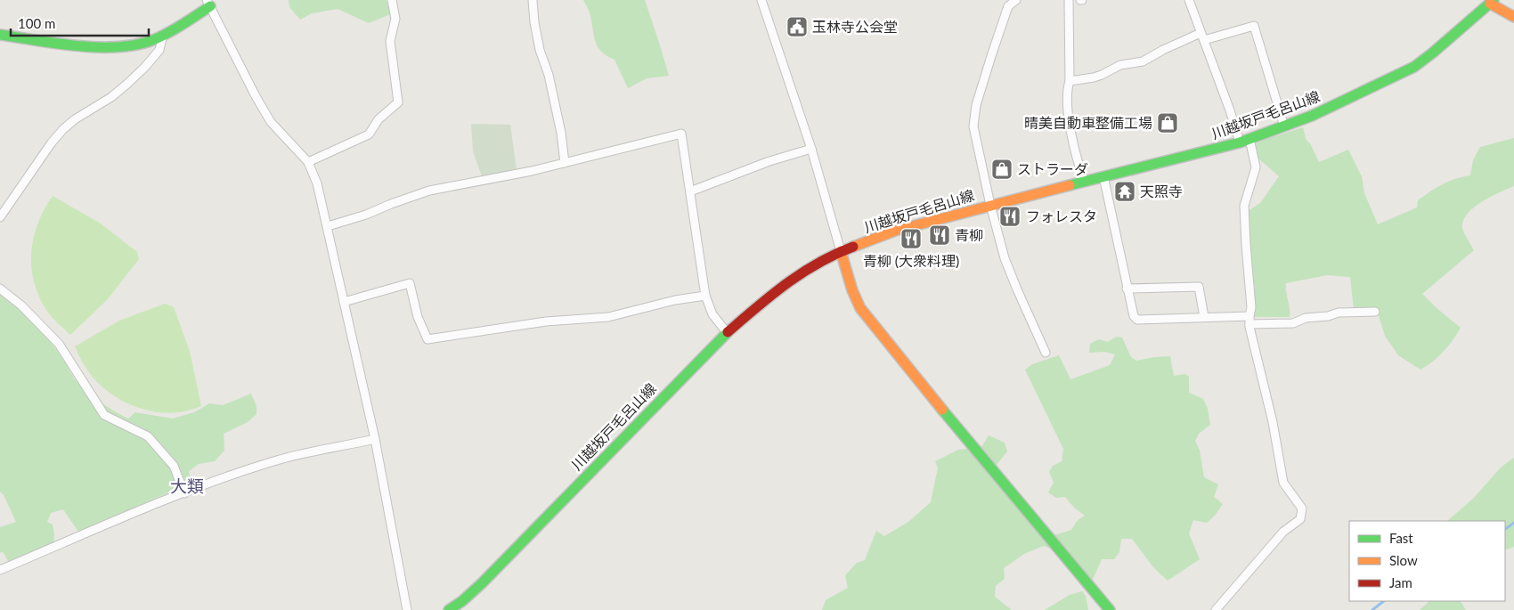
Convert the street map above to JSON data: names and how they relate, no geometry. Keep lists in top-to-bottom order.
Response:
{
  "streets": {
    "main road": ["川越坂戸毛呂山線"]
  },
  "districts": ["大類"],
  "places": {
    "public building": ["玉林寺公会堂"],
    "shop": ["晴美自動車整備工場", "ストラーダ"],
    "temple": ["天照寺"],
    "restaurant": ["フォレスタ", "青柳", "青柳 (大衆料理)"]
  },
  "legend": ["Fast", "Slow", "Jam"],
  "scale_bar": "100 m"
}
